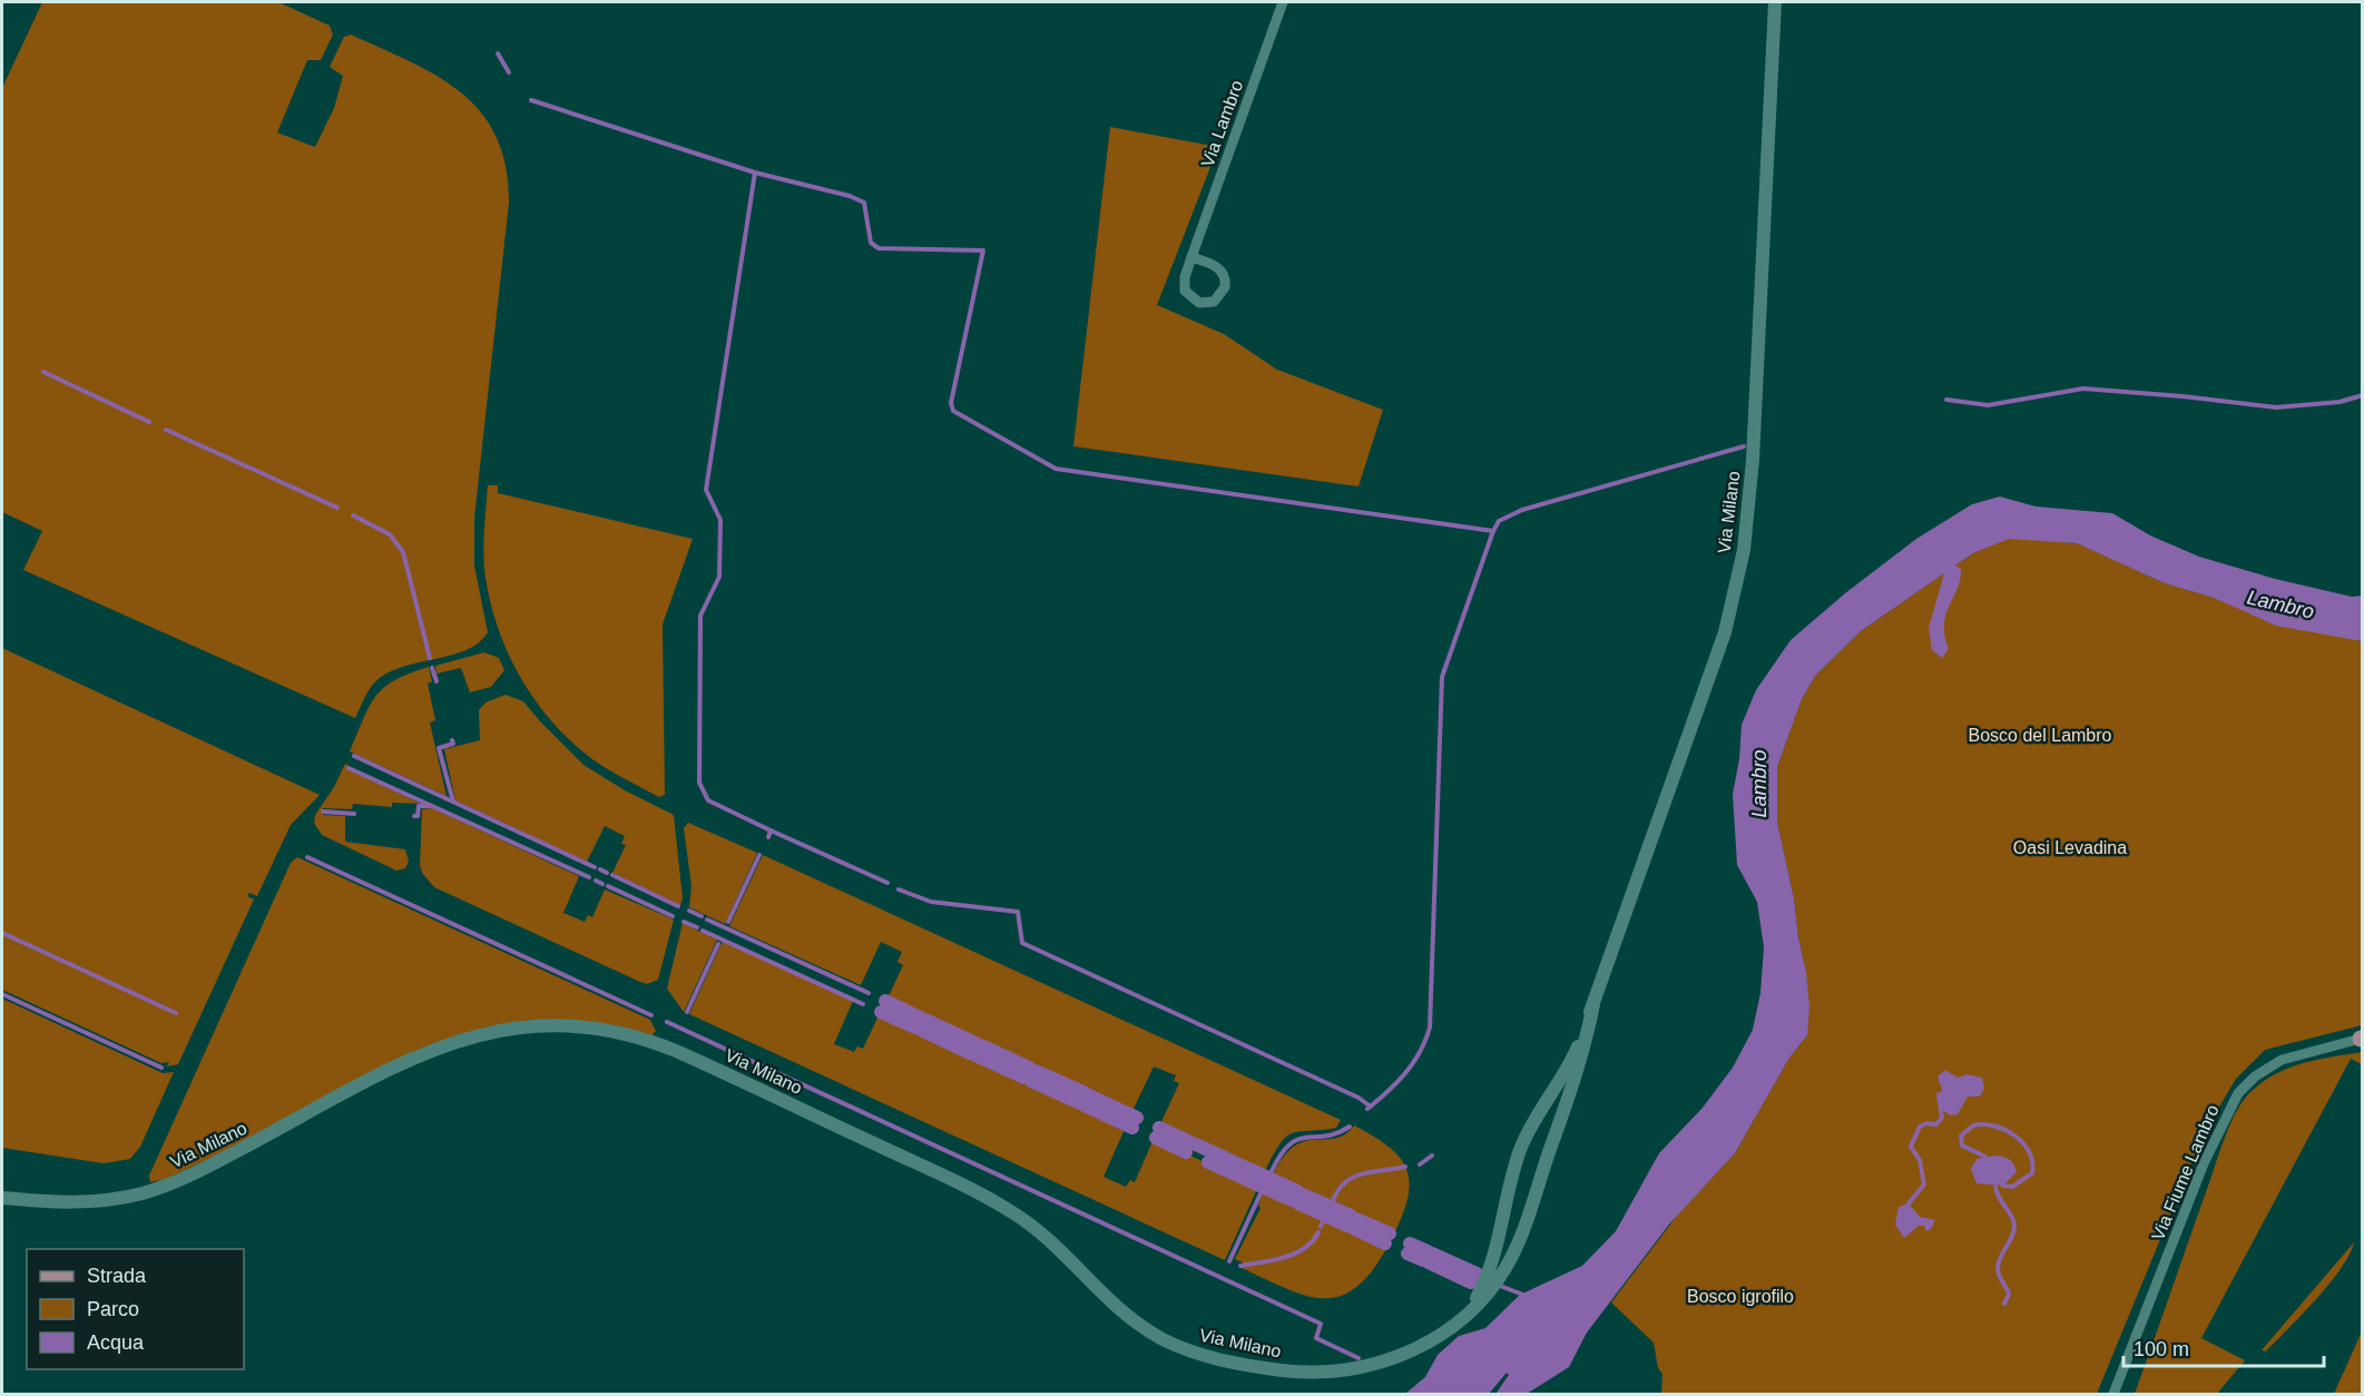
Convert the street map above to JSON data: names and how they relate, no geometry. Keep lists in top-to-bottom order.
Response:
{
  "streets": {
    "street": ["Via Lambro", "Via Milano", "Via Fiume Lambro"]
  },
  "water": ["Lambro"],
  "parks": ["Bosco del Lambro", "Oasi Levadina", "Bosco igrofilo"],
  "legend": ["Strada", "Parco", "Acqua"],
  "scale_bar": "100 m"
}
